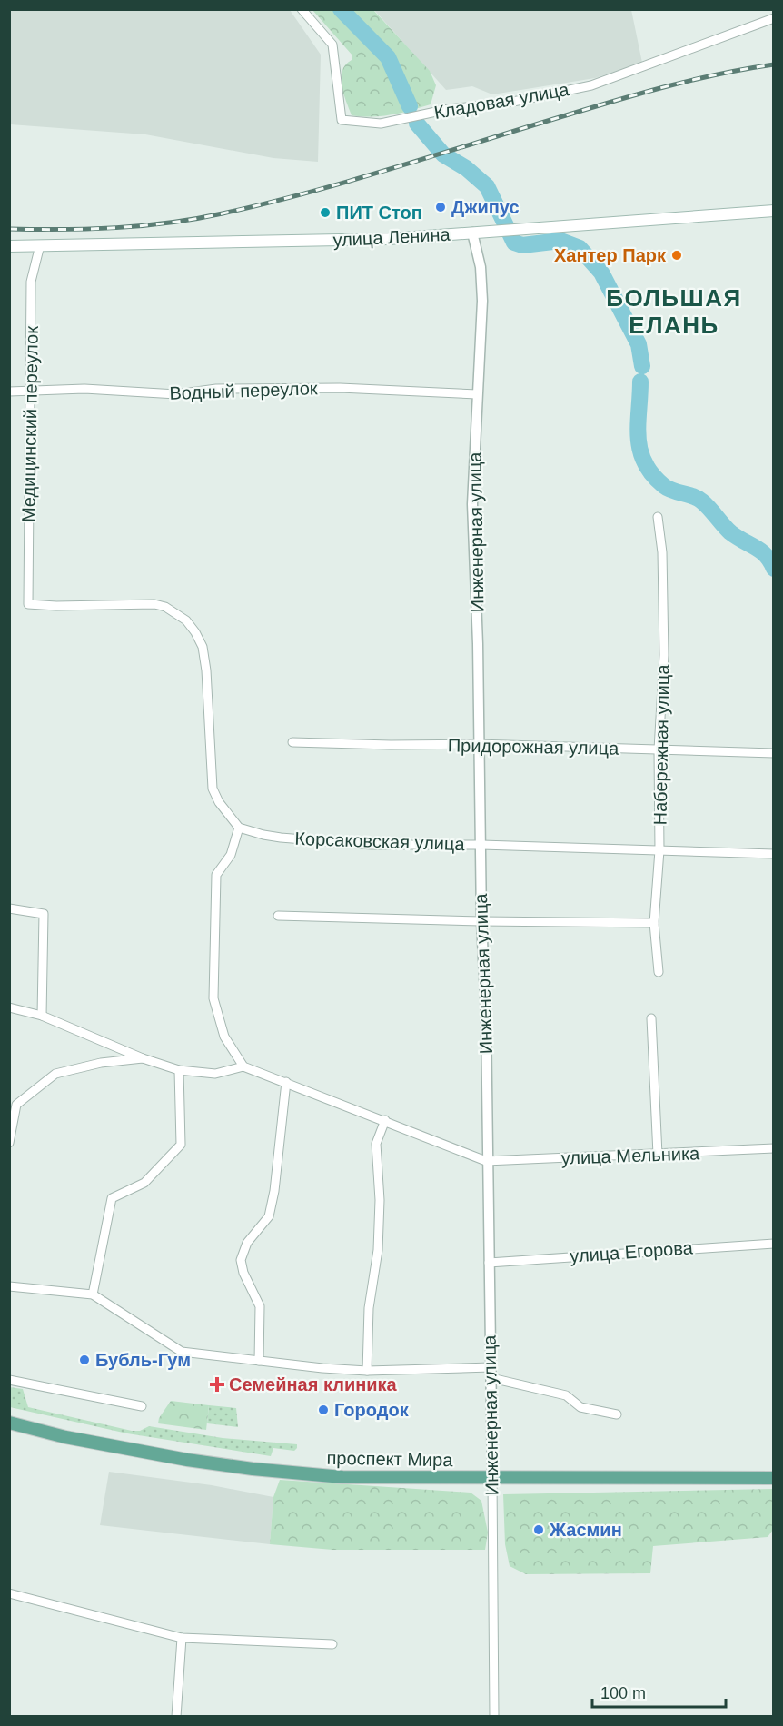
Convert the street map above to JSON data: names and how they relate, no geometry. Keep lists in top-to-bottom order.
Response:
{
  "streets": {
    "main road": ["улица Ленина", "проспект Мира"],
    "street": [
      "Кладовая улица",
      "Водный переулок",
      "Медицинский переулок",
      "Инженерная улица",
      "Набережная улица",
      "Придорожная улица",
      "Корсаковская улица",
      "улица Мельника",
      "улица Егорова"
    ]
  },
  "crossings": [
    ["улица Ленина", "Медицинский переулок"],
    ["улица Ленина", "Инженерная улица"],
    ["Водный переулок", "Медицинский переулок"],
    ["Водный переулок", "Инженерная улица"],
    ["Медицинский переулок", "Корсаковская улица"],
    ["Инженерная улица", "Придорожная улица"],
    ["Инженерная улица", "Корсаковская улица"],
    ["Инженерная улица", "улица Мельника"],
    ["Инженерная улица", "улица Егорова"],
    ["Инженерная улица", "проспект Мира"],
    ["Набережная улица", "Придорожная улица"],
    ["Набережная улица", "Корсаковская улица"]
  ],
  "districts": ["БОЛЬШАЯ ЕЛАНЬ"],
  "places": {
    "other": [
      "Джипус",
      "ПИТ Стоп",
      "Хантер Парк",
      "Бубль-Гум",
      "Городок",
      "Жасмин"
    ],
    "health": ["Семейная клиника"]
  },
  "scale_bar": "100 m"
}
